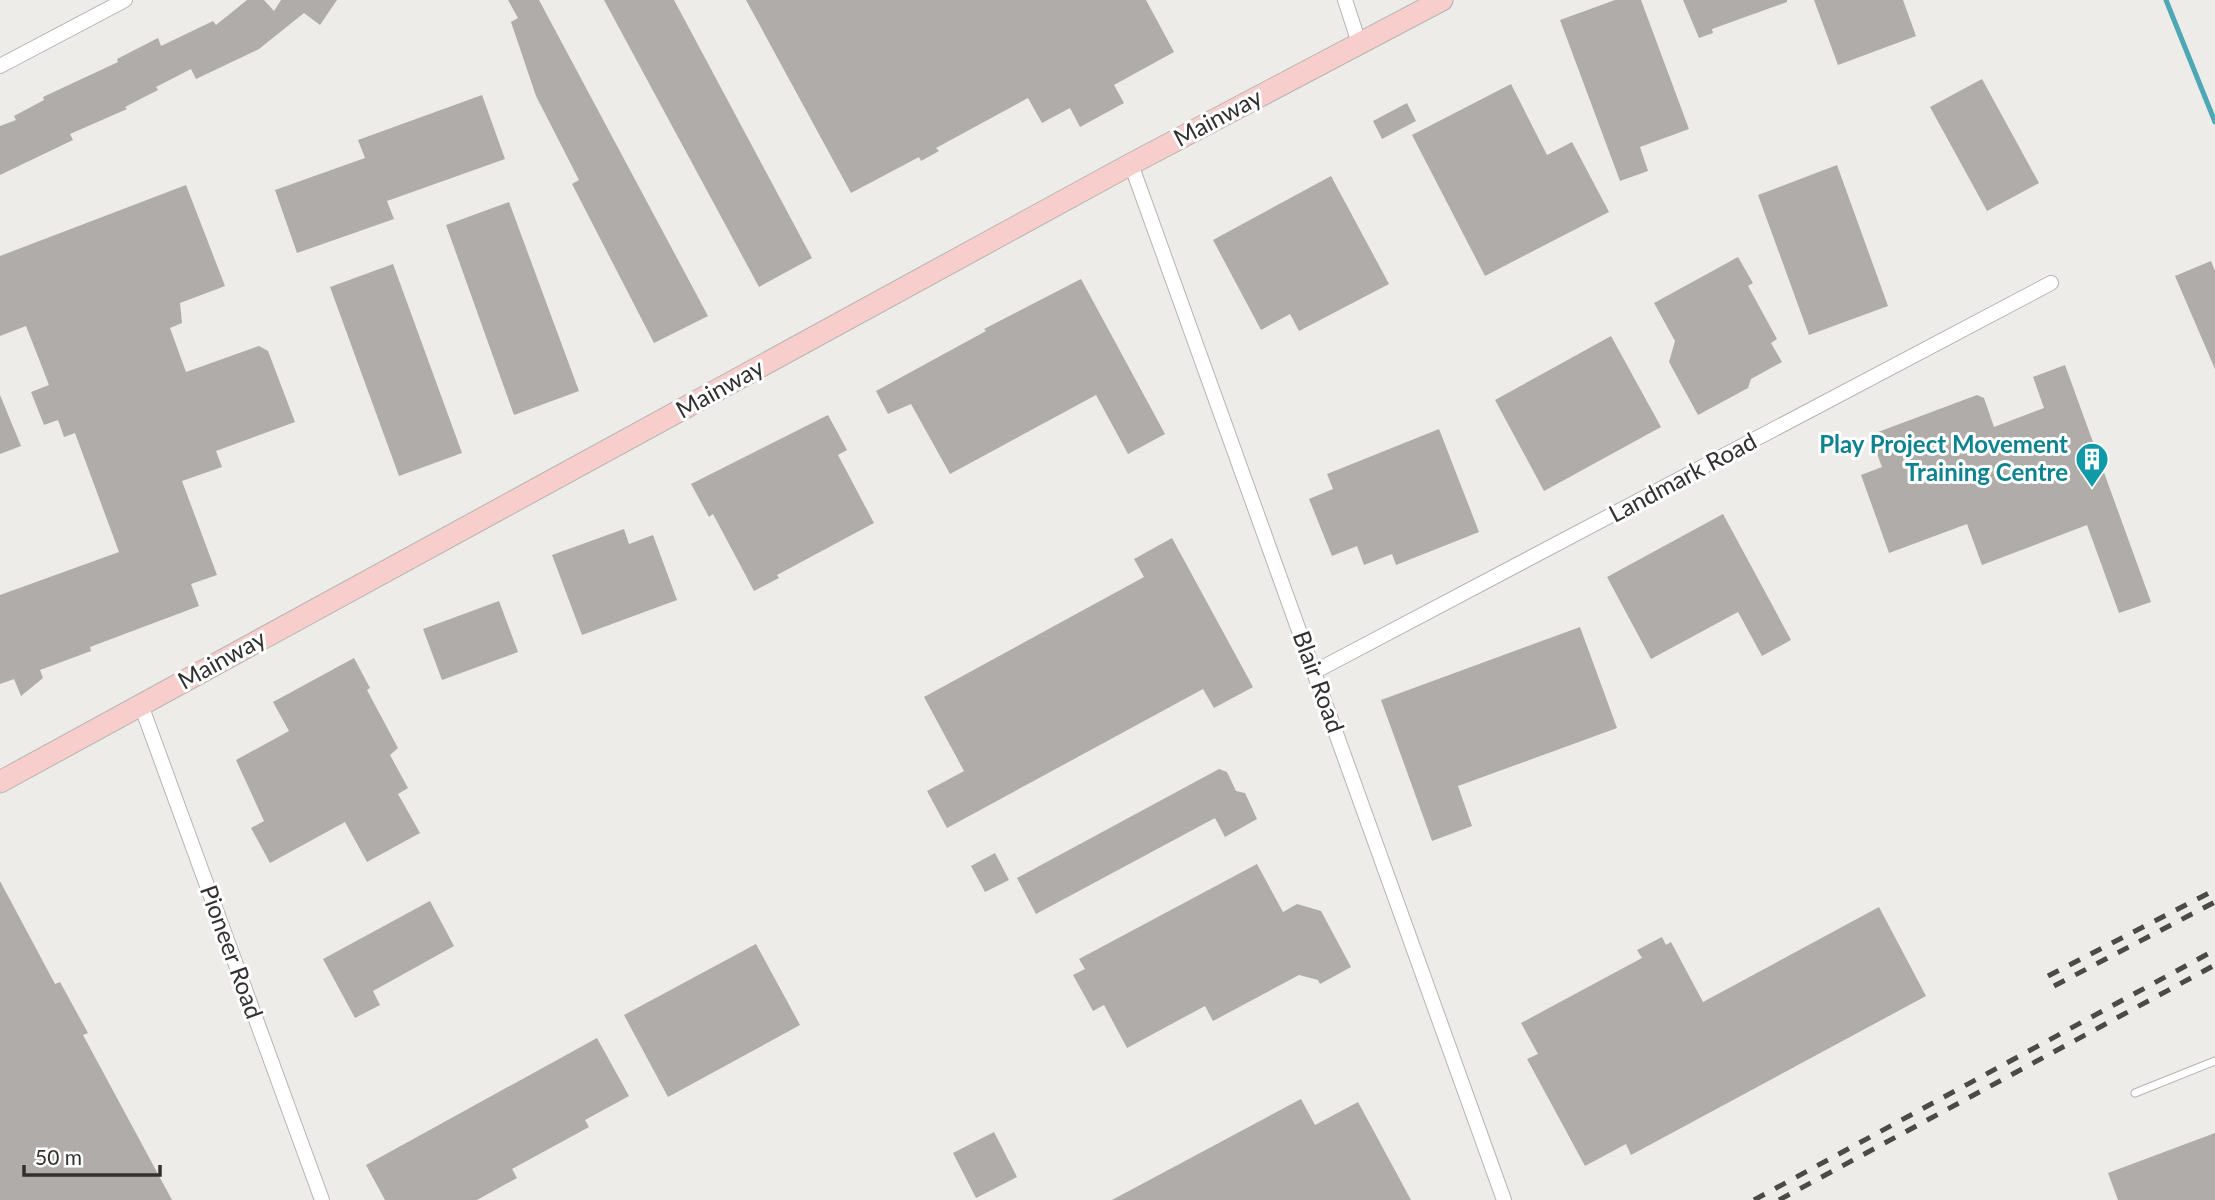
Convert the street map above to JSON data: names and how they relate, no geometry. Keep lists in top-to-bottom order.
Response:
{
  "streets": {
    "street": [
      "Mainway",
      "Landmark Road",
      "Blair Road",
      "Pioneer Road"
    ]
  },
  "crossings": [
    ["Mainway", "Blair Road"],
    ["Mainway", "Pioneer Road"],
    ["Landmark Road", "Blair Road"]
  ],
  "places": {
    "building": ["Play Project Movement Training Centre"]
  },
  "scale_bar": "50 m"
}
